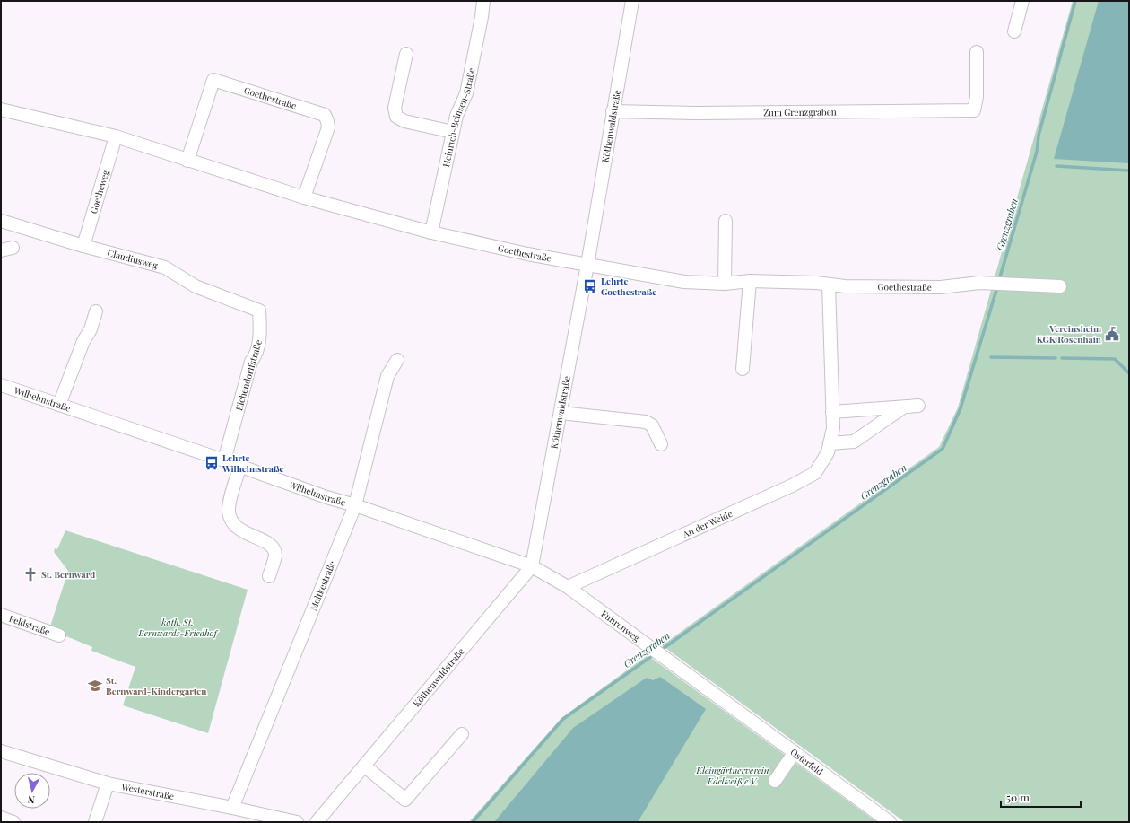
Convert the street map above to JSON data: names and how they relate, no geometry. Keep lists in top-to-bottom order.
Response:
{
  "streets": {
    "street": [
      "Goethestraße",
      "Zum Grenzgraben",
      "Heinrich-Beinsen-Straße",
      "Köthenwaldstraße",
      "Goetheweg",
      "Claudiusweg",
      "Eichendorffstraße",
      "Wilhelmstraße",
      "An der Weide",
      "Moltkestraße",
      "Feldstraße",
      "Fuhrenweg",
      "Osterfeld",
      "Westerstraße"
    ]
  },
  "crossings": [
    ["Goethestraße", "Heinrich-Beinsen-Straße"],
    ["Goethestraße", "Köthenwaldstraße"],
    ["Goethestraße", "Goetheweg"],
    ["Goethestraße", "An der Weide"],
    ["Zum Grenzgraben", "Köthenwaldstraße"],
    ["Köthenwaldstraße", "Wilhelmstraße"],
    ["Köthenwaldstraße", "Fuhrenweg"],
    ["Goetheweg", "Claudiusweg"],
    ["Claudiusweg", "Eichendorffstraße"],
    ["Eichendorffstraße", "Wilhelmstraße"],
    ["Wilhelmstraße", "Moltkestraße"],
    ["Wilhelmstraße", "Fuhrenweg"],
    ["An der Weide", "Fuhrenweg"],
    ["Moltkestraße", "Westerstraße"],
    ["Fuhrenweg", "Osterfeld"]
  ],
  "water": ["Grenzgraben"],
  "parks": ["kath. St. Bernwards-Friedhof", "Kleingärtnerverein Edelweiß e.V."],
  "places": {
    "bus stop": ["Lehrte Goethestraße", "Lehrte Wilhelmstraße"],
    "public building": ["Vereinsheim KGK Rosenhain"],
    "church": ["St. Bernward"],
    "school or university": ["St. Bernward-Kindergarten"]
  },
  "scale_bar": "50 m",
  "north": "bottom"
}
